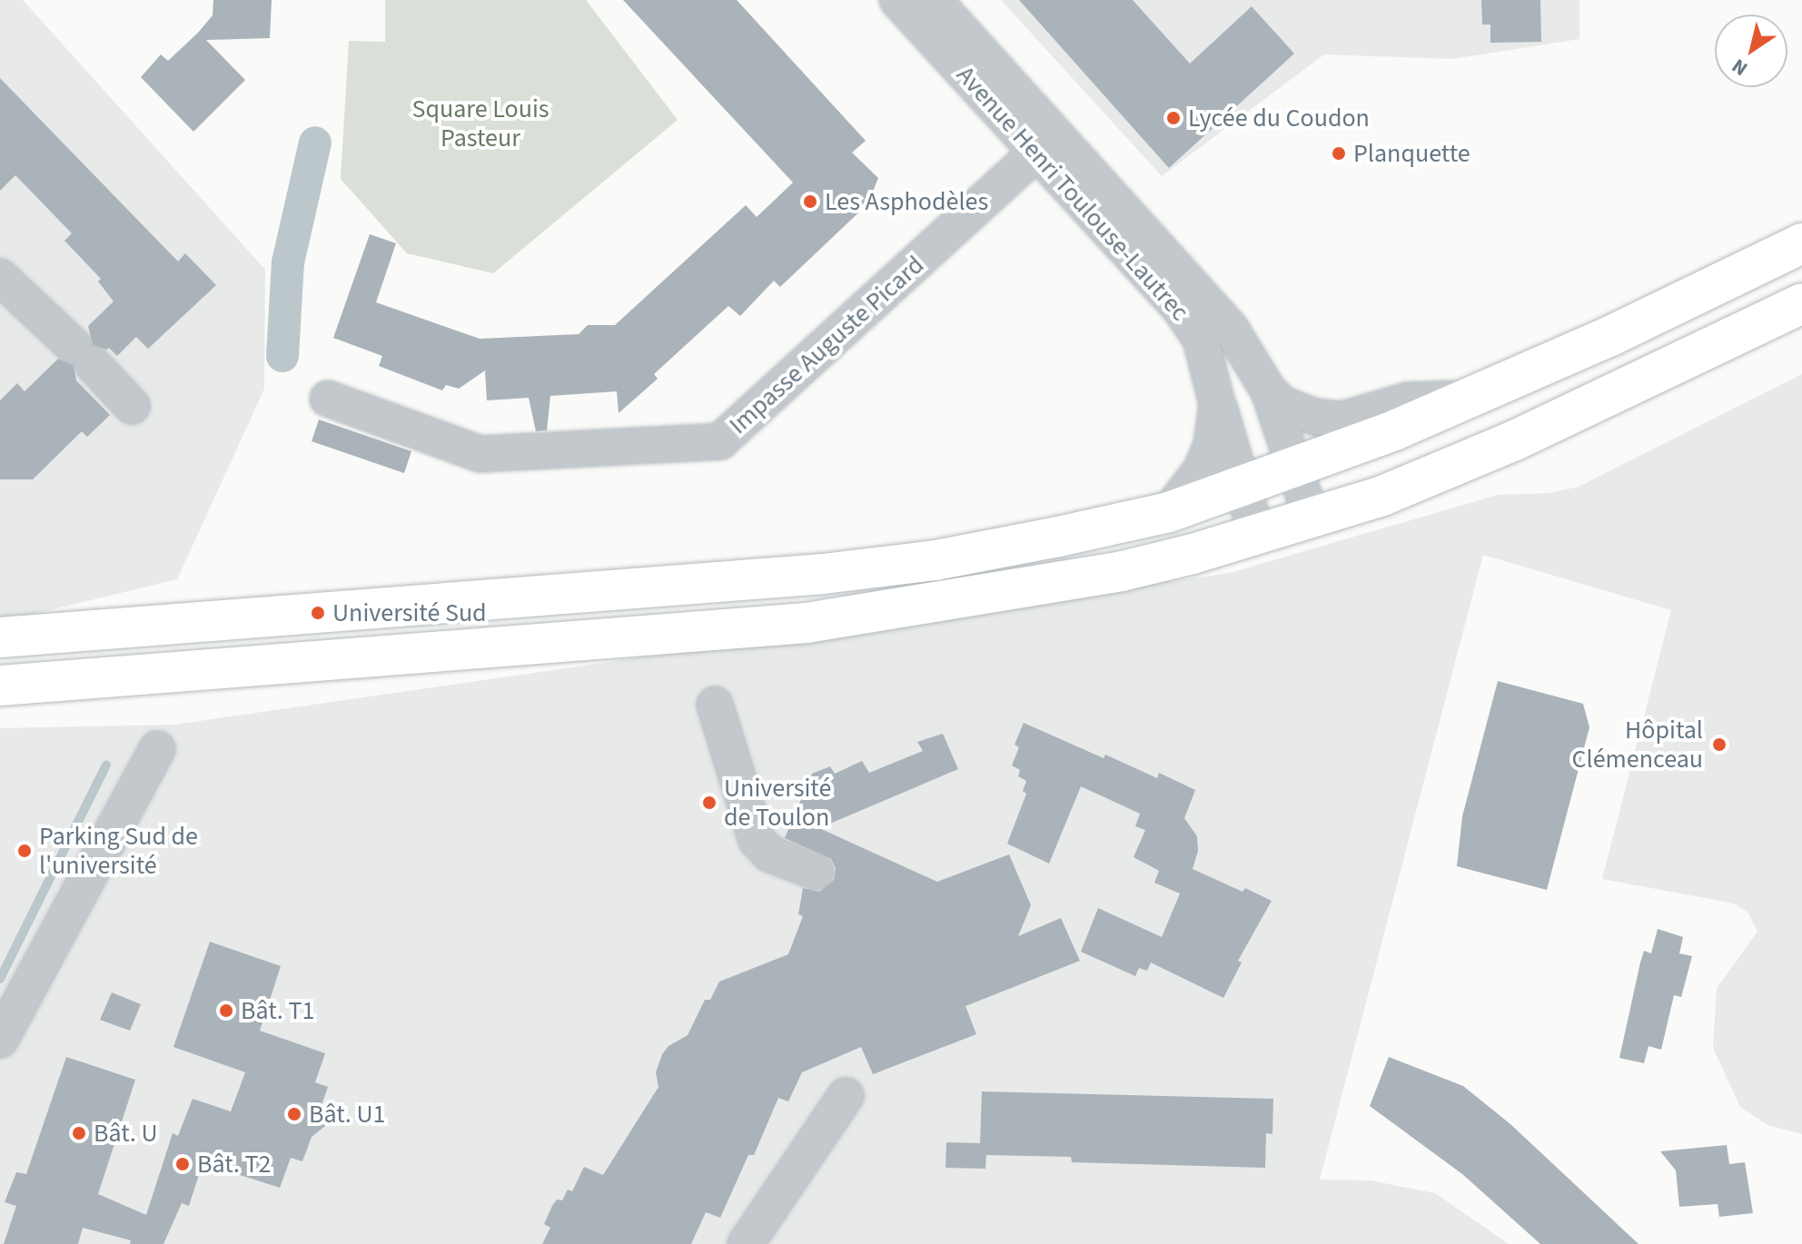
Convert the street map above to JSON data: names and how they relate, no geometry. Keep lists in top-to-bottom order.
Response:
{
  "streets": {
    "street": ["Avenue Henri Toulouse-Lautrec", "Impasse Auguste Picard"]
  },
  "crossings": [
    ["Avenue Henri Toulouse-Lautrec", "Impasse Auguste Picard"]
  ],
  "parks": ["Square Louis Pasteur"],
  "places": [
    "Lycée du Coudon",
    "Planquette",
    "Les Asphodèles",
    "Université Sud",
    "Hôpital Clémenceau",
    "Université de Toulon",
    "Parking Sud de l'université",
    "Bât. T1",
    "Bât. U1",
    "Bât. U",
    "Bât. T2"
  ],
  "north": "bottom left"
}
